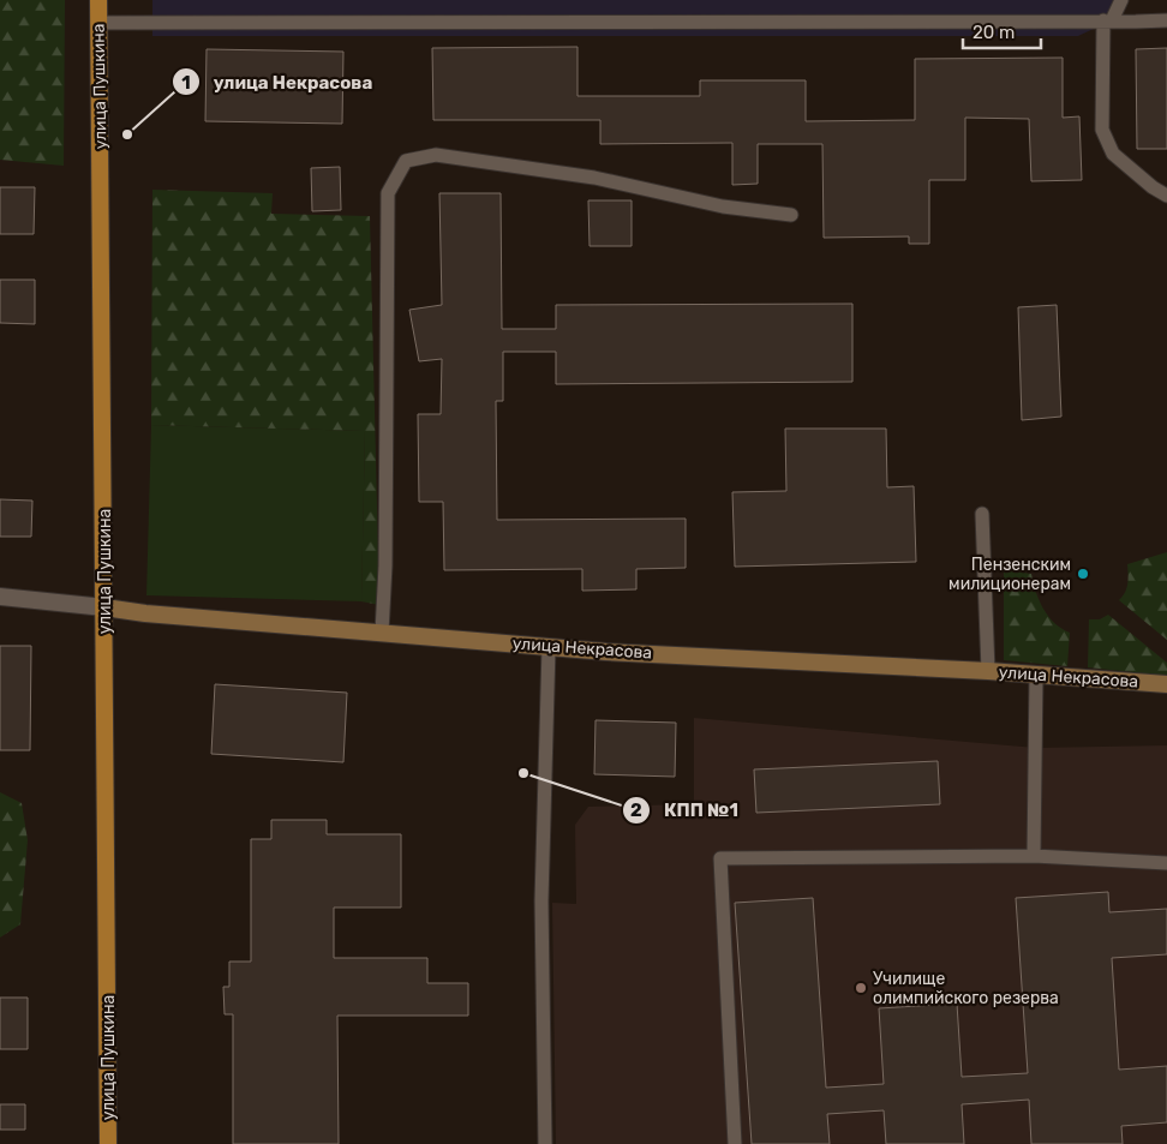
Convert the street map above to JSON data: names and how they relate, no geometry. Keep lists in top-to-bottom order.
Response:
{
  "streets": {
    "main road": ["улица Пушкина", "улица Некрасова"]
  },
  "crossings": [
    ["улица Пушкина", "улица Некрасова"]
  ],
  "places": [
    "улица Некрасова",
    "Пензенским милиционерам",
    "КПП №1",
    "Училище олимпийского резерва"
  ],
  "scale_bar": "20 m"
}
